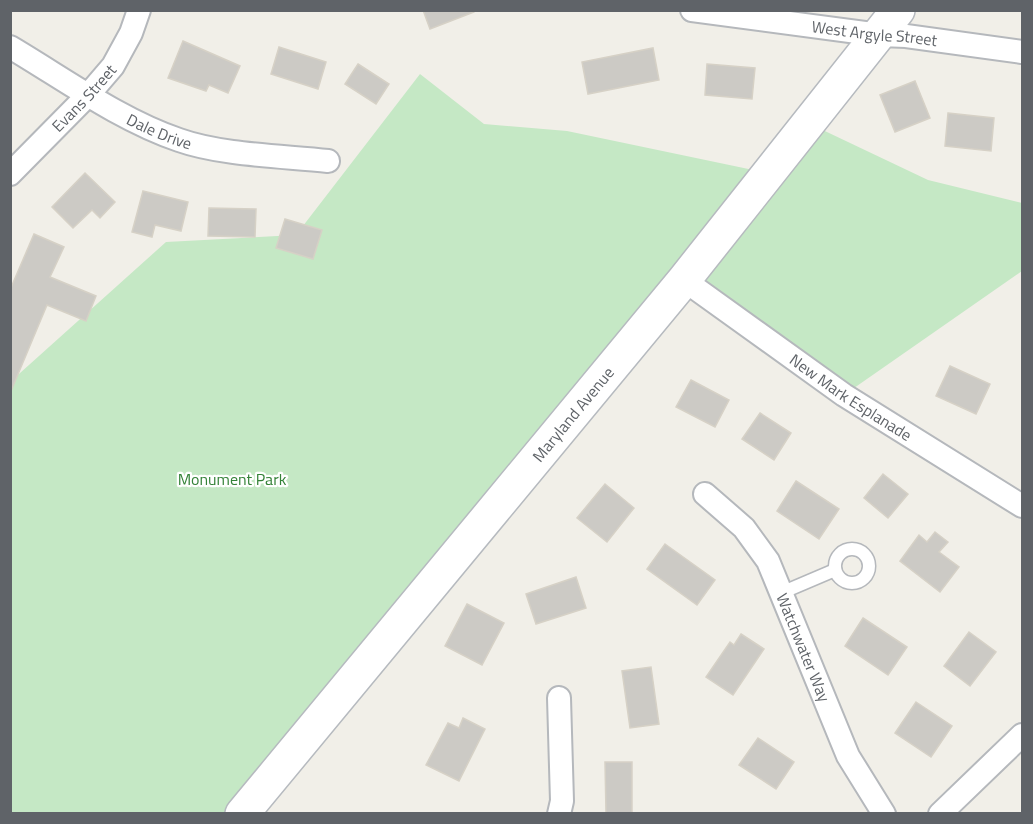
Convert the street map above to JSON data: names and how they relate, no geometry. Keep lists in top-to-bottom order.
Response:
{
  "streets": {
    "main road": ["Maryland Avenue"],
    "street": [
      "West Argyle Street",
      "Evans Street",
      "Dale Drive",
      "New Mark Esplanade",
      "Watchwater Way"
    ]
  },
  "crossings": [
    ["West Argyle Street", "Maryland Avenue"],
    ["Evans Street", "Dale Drive"],
    ["New Mark Esplanade", "Maryland Avenue"]
  ],
  "parks": ["Monument Park"]
}
